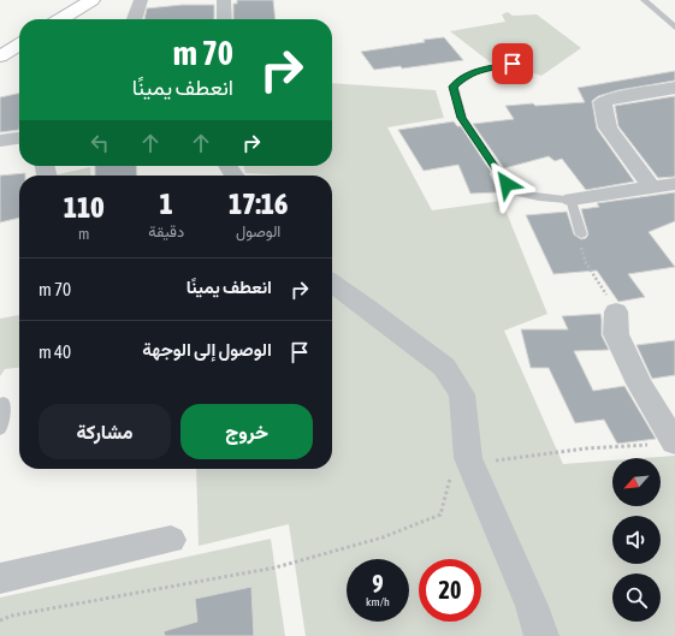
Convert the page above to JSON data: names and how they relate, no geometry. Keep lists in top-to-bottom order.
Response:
{
  "north": "bottom left",
  "page": {
    "turn": ["70 m", "انعطف يمينًا"],
    "eta": [
      "17:16",
      "الوصول",
      "1",
      "دقيقة",
      "110",
      "m"
    ],
    "list": [
      {
        "name": "انعطف يمينًا",
        "value": "70 m"
      },
      {
        "name": "الوصول إلى الوجهة",
        "value": "40 m"
      }
    ],
    "buttons": ["خروج", "مشاركة"],
    "speed": "9 km/h",
    "limit": "20"
  }
}
